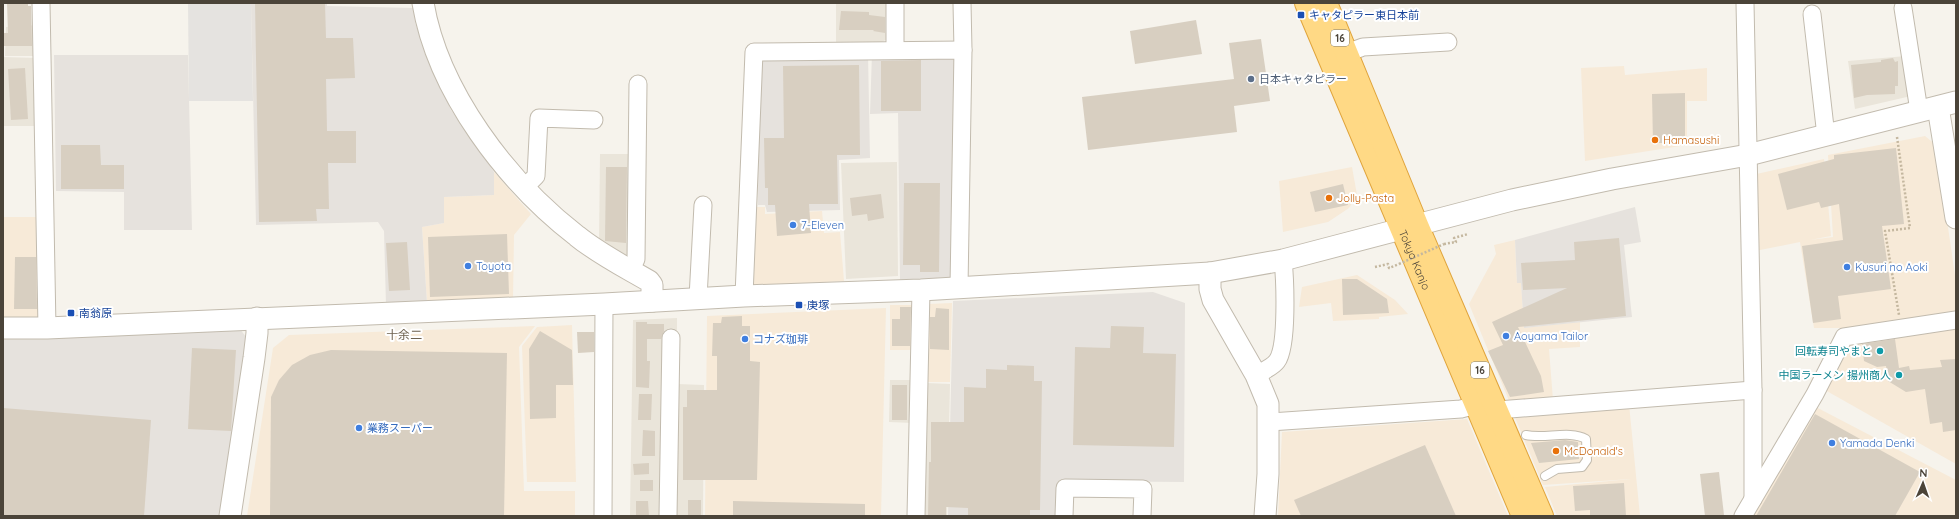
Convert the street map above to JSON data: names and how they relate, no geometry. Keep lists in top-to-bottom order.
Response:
{
  "streets": {
    "highway": ["16", "Tokyo Kanjo"]
  },
  "districts": ["十余二"],
  "places": {
    "transit": ["キャタピラー東日本前", "庚塚", "南翁原"],
    "other": [
      "日本キャタピラー",
      "Hamasushi",
      "Jolly-Pasta",
      "7-Eleven",
      "Toyota",
      "Kusuri no Aoki",
      "Aoyama Tailor",
      "コナズ珈琲",
      "回転寿司やまと",
      "中国ラーメン 揚州商人",
      "業務スーパー",
      "Yamada Denki",
      "McDonald's"
    ]
  },
  "north": "top"
}
